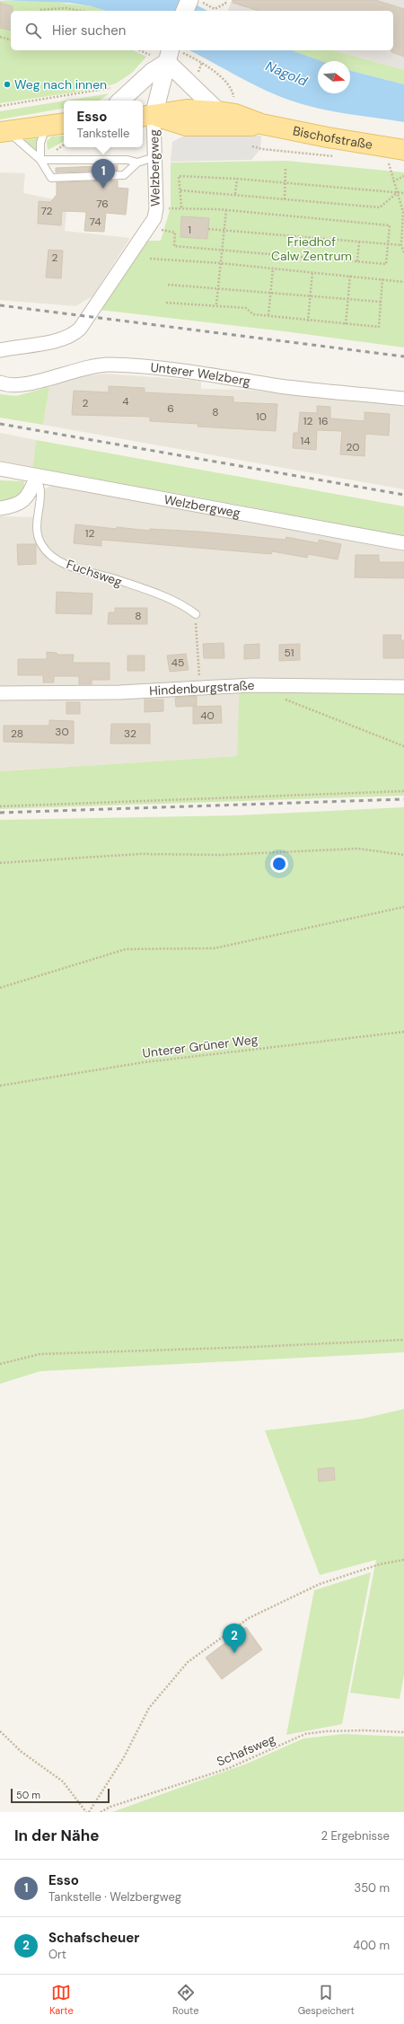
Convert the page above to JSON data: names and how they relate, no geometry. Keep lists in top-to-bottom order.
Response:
{
  "streets": {
    "main road": ["Bischofstraße"],
    "street": ["Welzbergweg", "Unterer Welzberg", "Hindenburgstraße"],
    "lane": ["Fuchsweg"],
    "path": ["Unterer Grüner Weg", "Schafsweg"]
  },
  "crossings": [
    ["Bischofstraße", "Welzbergweg"],
    ["Welzbergweg", "Fuchsweg"]
  ],
  "water": ["Nagold"],
  "parks": ["Friedhof Calw Zentrum"],
  "places": ["Weg nach innen"],
  "house_numbers": [
    "76",
    "72",
    "74",
    "1",
    "2",
    "4",
    "2",
    "6",
    "8",
    "10",
    "12",
    "16",
    "14",
    "20",
    "12",
    "8",
    "51",
    "45",
    "40",
    "30",
    "28",
    "32"
  ],
  "scale_bar": "50 m",
  "north": "right",
  "page": {
    "search": "Hier suchen",
    "popup": ["Esso", "Tankstelle"],
    "pins": ["1", "2"],
    "scale": "50 m",
    "heading": ["In der Nähe", "2 Ergebnisse"],
    "list": [
      {
        "mark": "1",
        "name": "Esso",
        "note": "Tankstelle · Welzbergweg",
        "value": "350 m"
      },
      {
        "mark": "2",
        "name": "Schafscheuer",
        "note": "Ort",
        "value": "400 m"
      }
    ],
    "nav": ["Karte", "Route", "Gespeichert"]
  }
}
